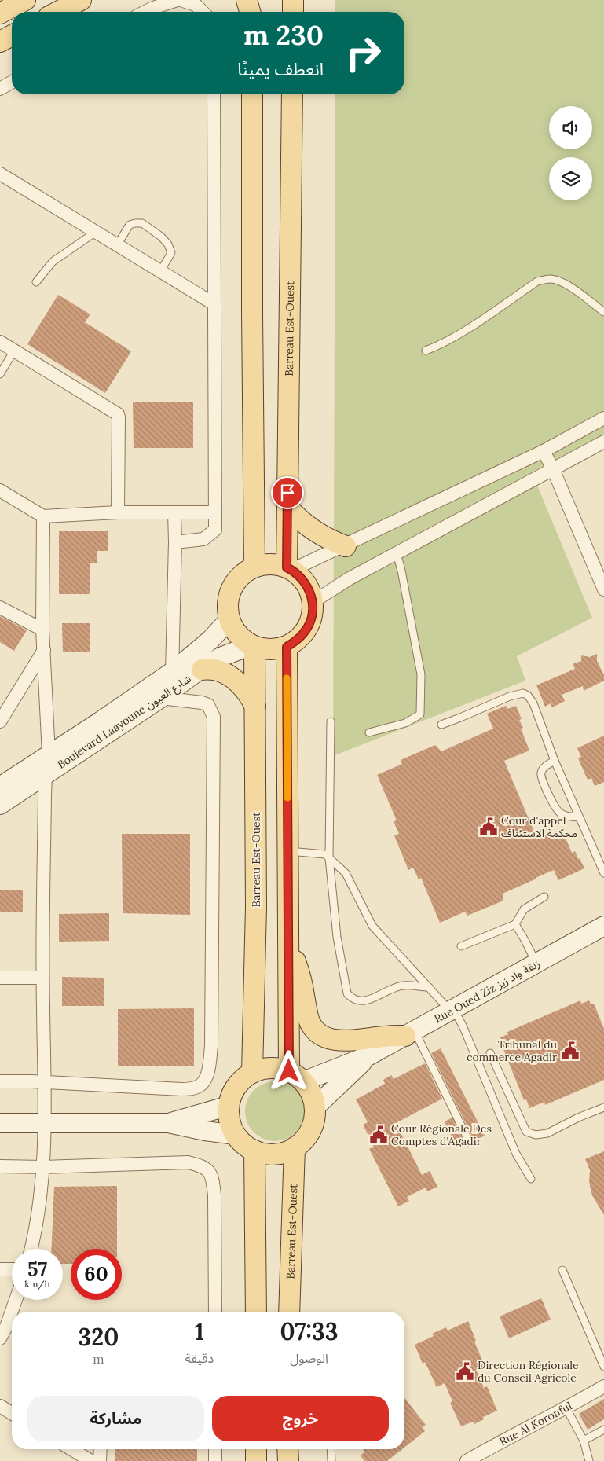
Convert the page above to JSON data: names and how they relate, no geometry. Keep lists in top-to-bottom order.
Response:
{
  "streets": {
    "main road": ["Barreau Est-Ouest"],
    "street": ["Boulevard Laayoune شارع العيون", "Rue Oued Ziz زنقة واد زيز", "Rue Al Koronful"]
  },
  "crossings": [
    ["Barreau Est-Ouest", "Boulevard Laayoune شارع العيون"],
    ["Barreau Est-Ouest", "Rue Oued Ziz زنقة واد زيز"]
  ],
  "places": {
    "public building": [
      "Cour d'appel محكمة الاستئناف",
      "Tribunal du commerce Agadir",
      "Cour Régionale Des Comptes d'Agadir",
      "Direction Régionale du Conseil Agricole"
    ]
  },
  "page": {
    "turn": ["230 m", "انعطف يمينًا"],
    "speed": "57 km/h",
    "limit": "60",
    "eta": [
      "07:33",
      "الوصول",
      "1",
      "دقيقة",
      "320",
      "m"
    ],
    "buttons": ["خروج", "مشاركة"]
  }
}
